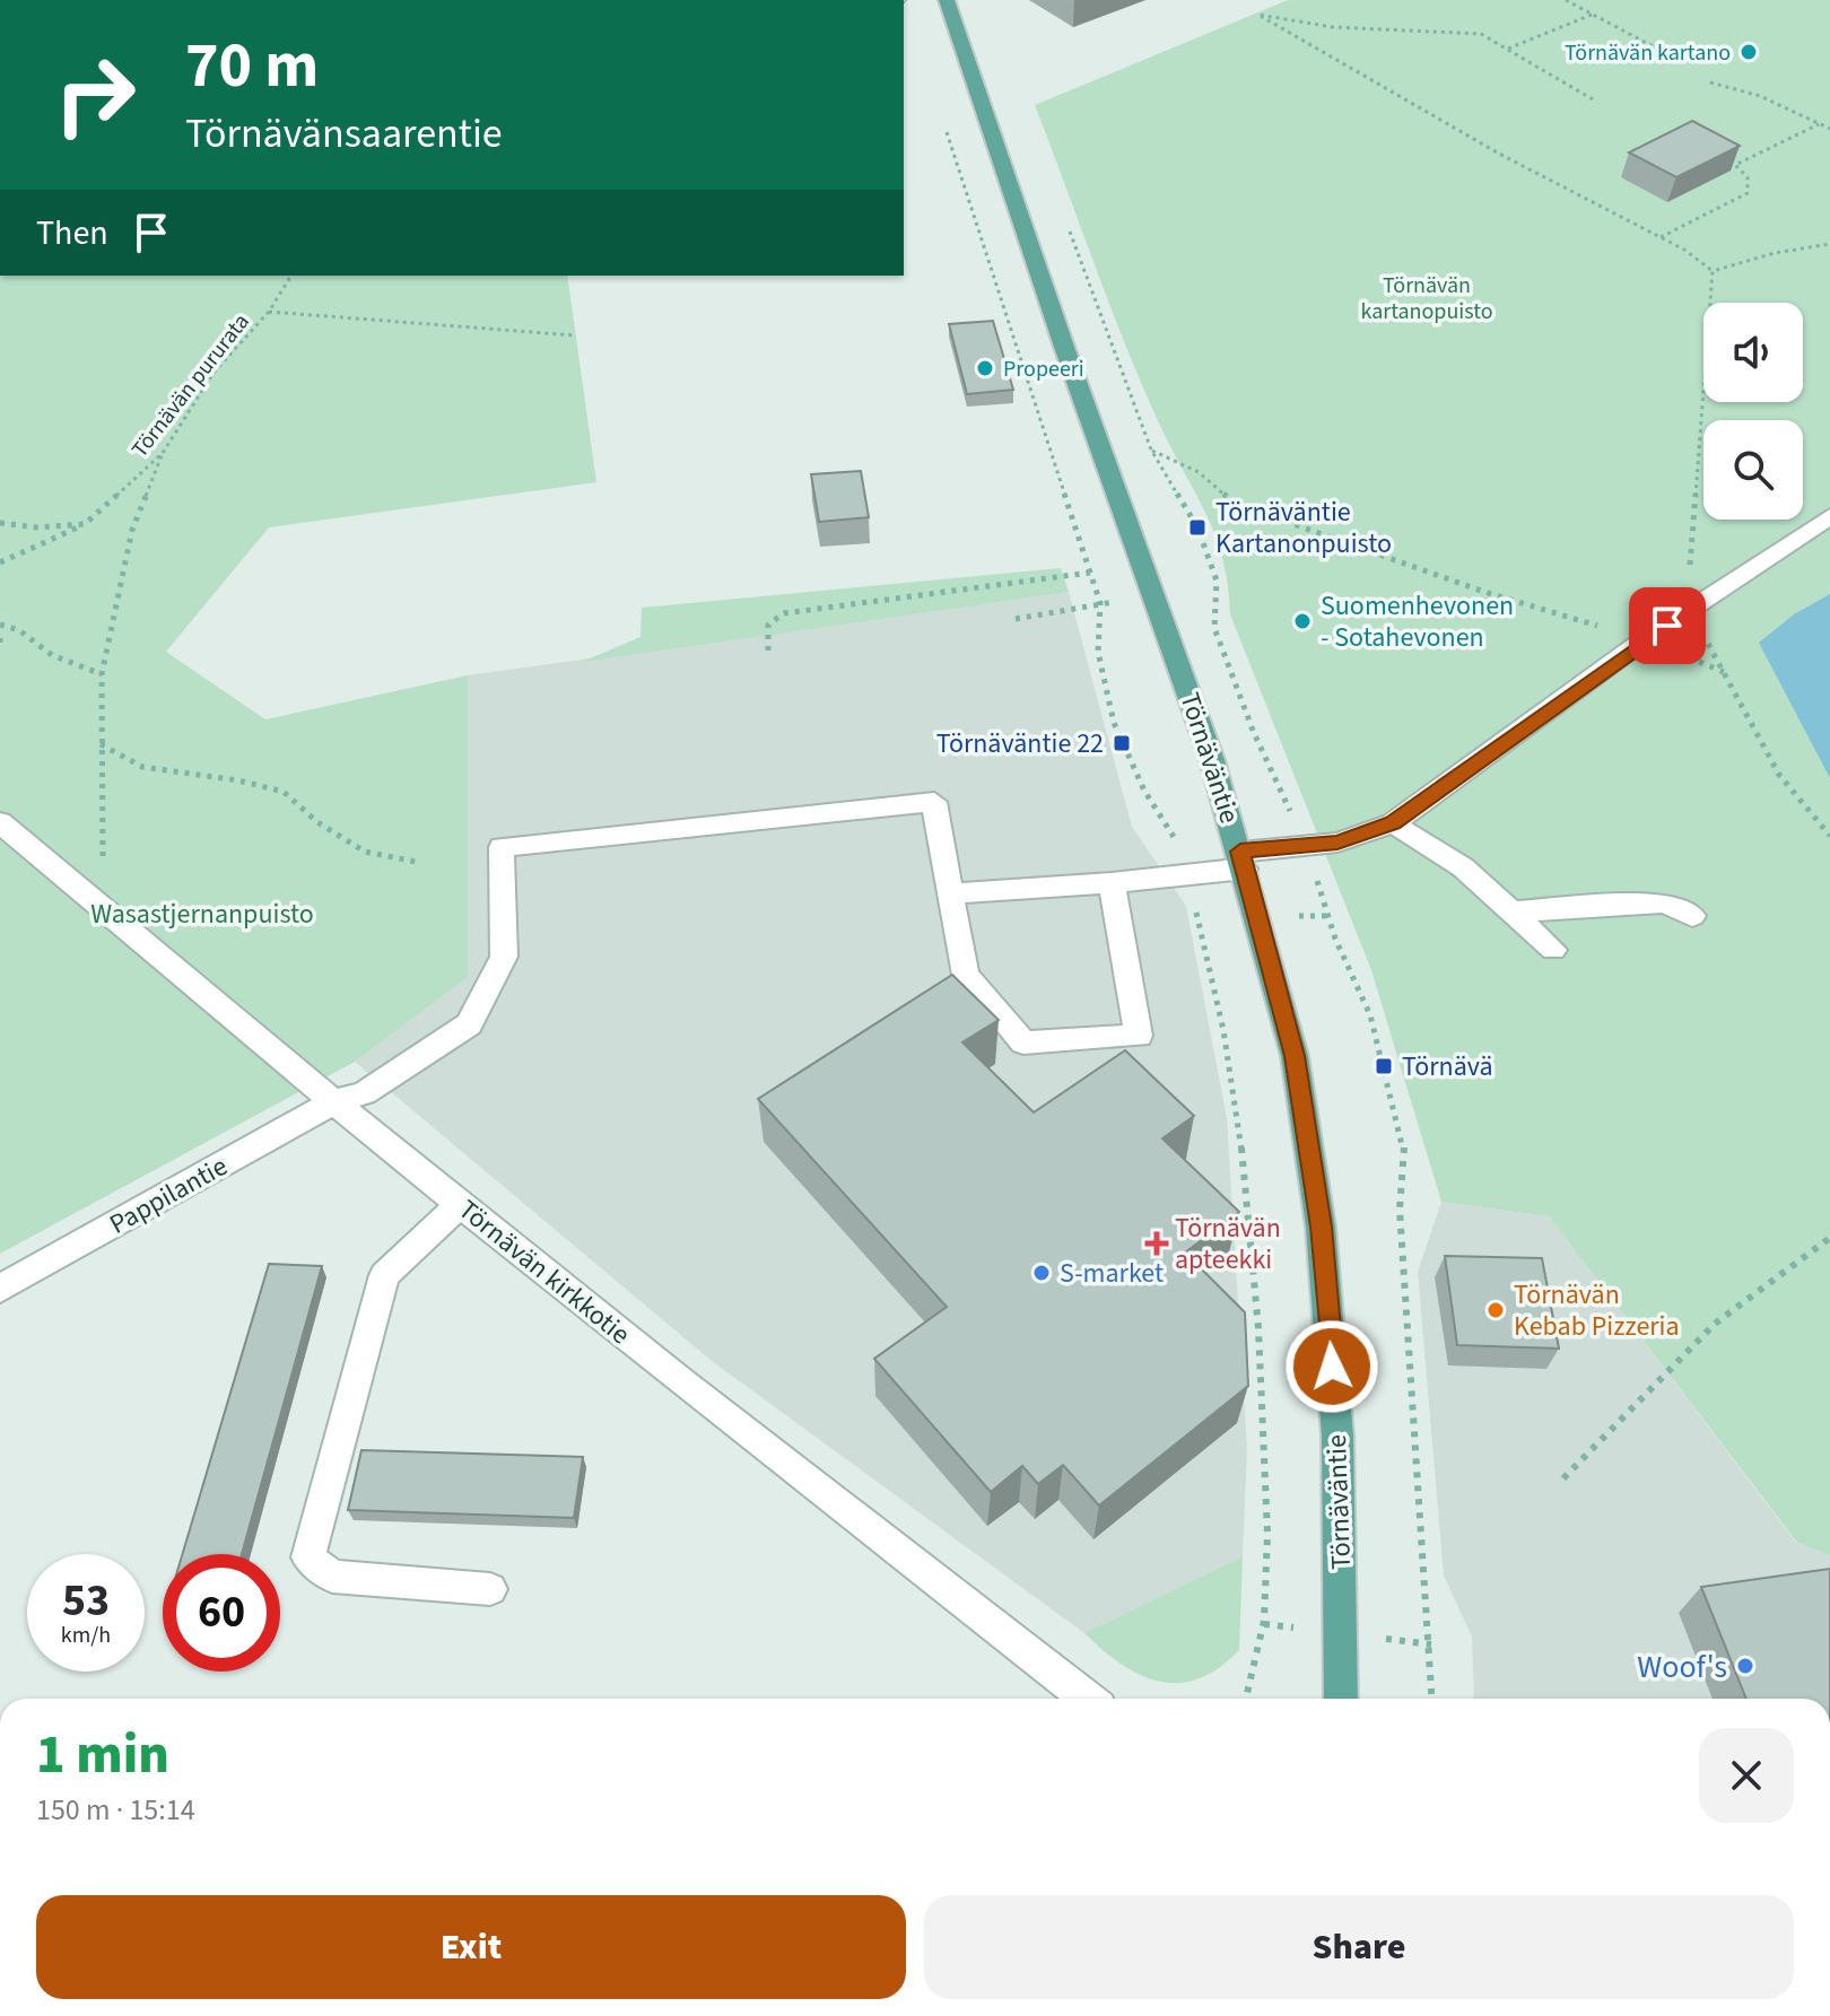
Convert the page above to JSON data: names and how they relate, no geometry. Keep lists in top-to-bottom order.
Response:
{
  "streets": {
    "main road": ["Törnäväntie"],
    "street": ["Pappilantie", "Törnävän kirkkotie"],
    "path": ["Törnävän pururata"]
  },
  "crossings": [
    ["Pappilantie", "Törnävän kirkkotie"]
  ],
  "parks": ["Törnävän kartanopuisto", "Wasastjernanpuisto"],
  "places": {
    "other": [
      "Törnävän kartano",
      "Propeeri",
      "Suomenhevonen - Sotahevonen",
      "S-market",
      "Törnävän Kebab Pizzeria",
      "Woof's"
    ],
    "transit": ["Törnäväntie Kartanonpuisto", "Törnäväntie 22", "Törnävä"],
    "health": ["Törnävän apteekki"]
  },
  "page": {
    "turn": ["70 m", "Törnävänsaarentie"],
    "then": "Then",
    "speed": "53 km/h",
    "limit": "60",
    "heading": ["1 min", "150 m · 15:14"],
    "buttons": ["Exit", "Share"]
  }
}
